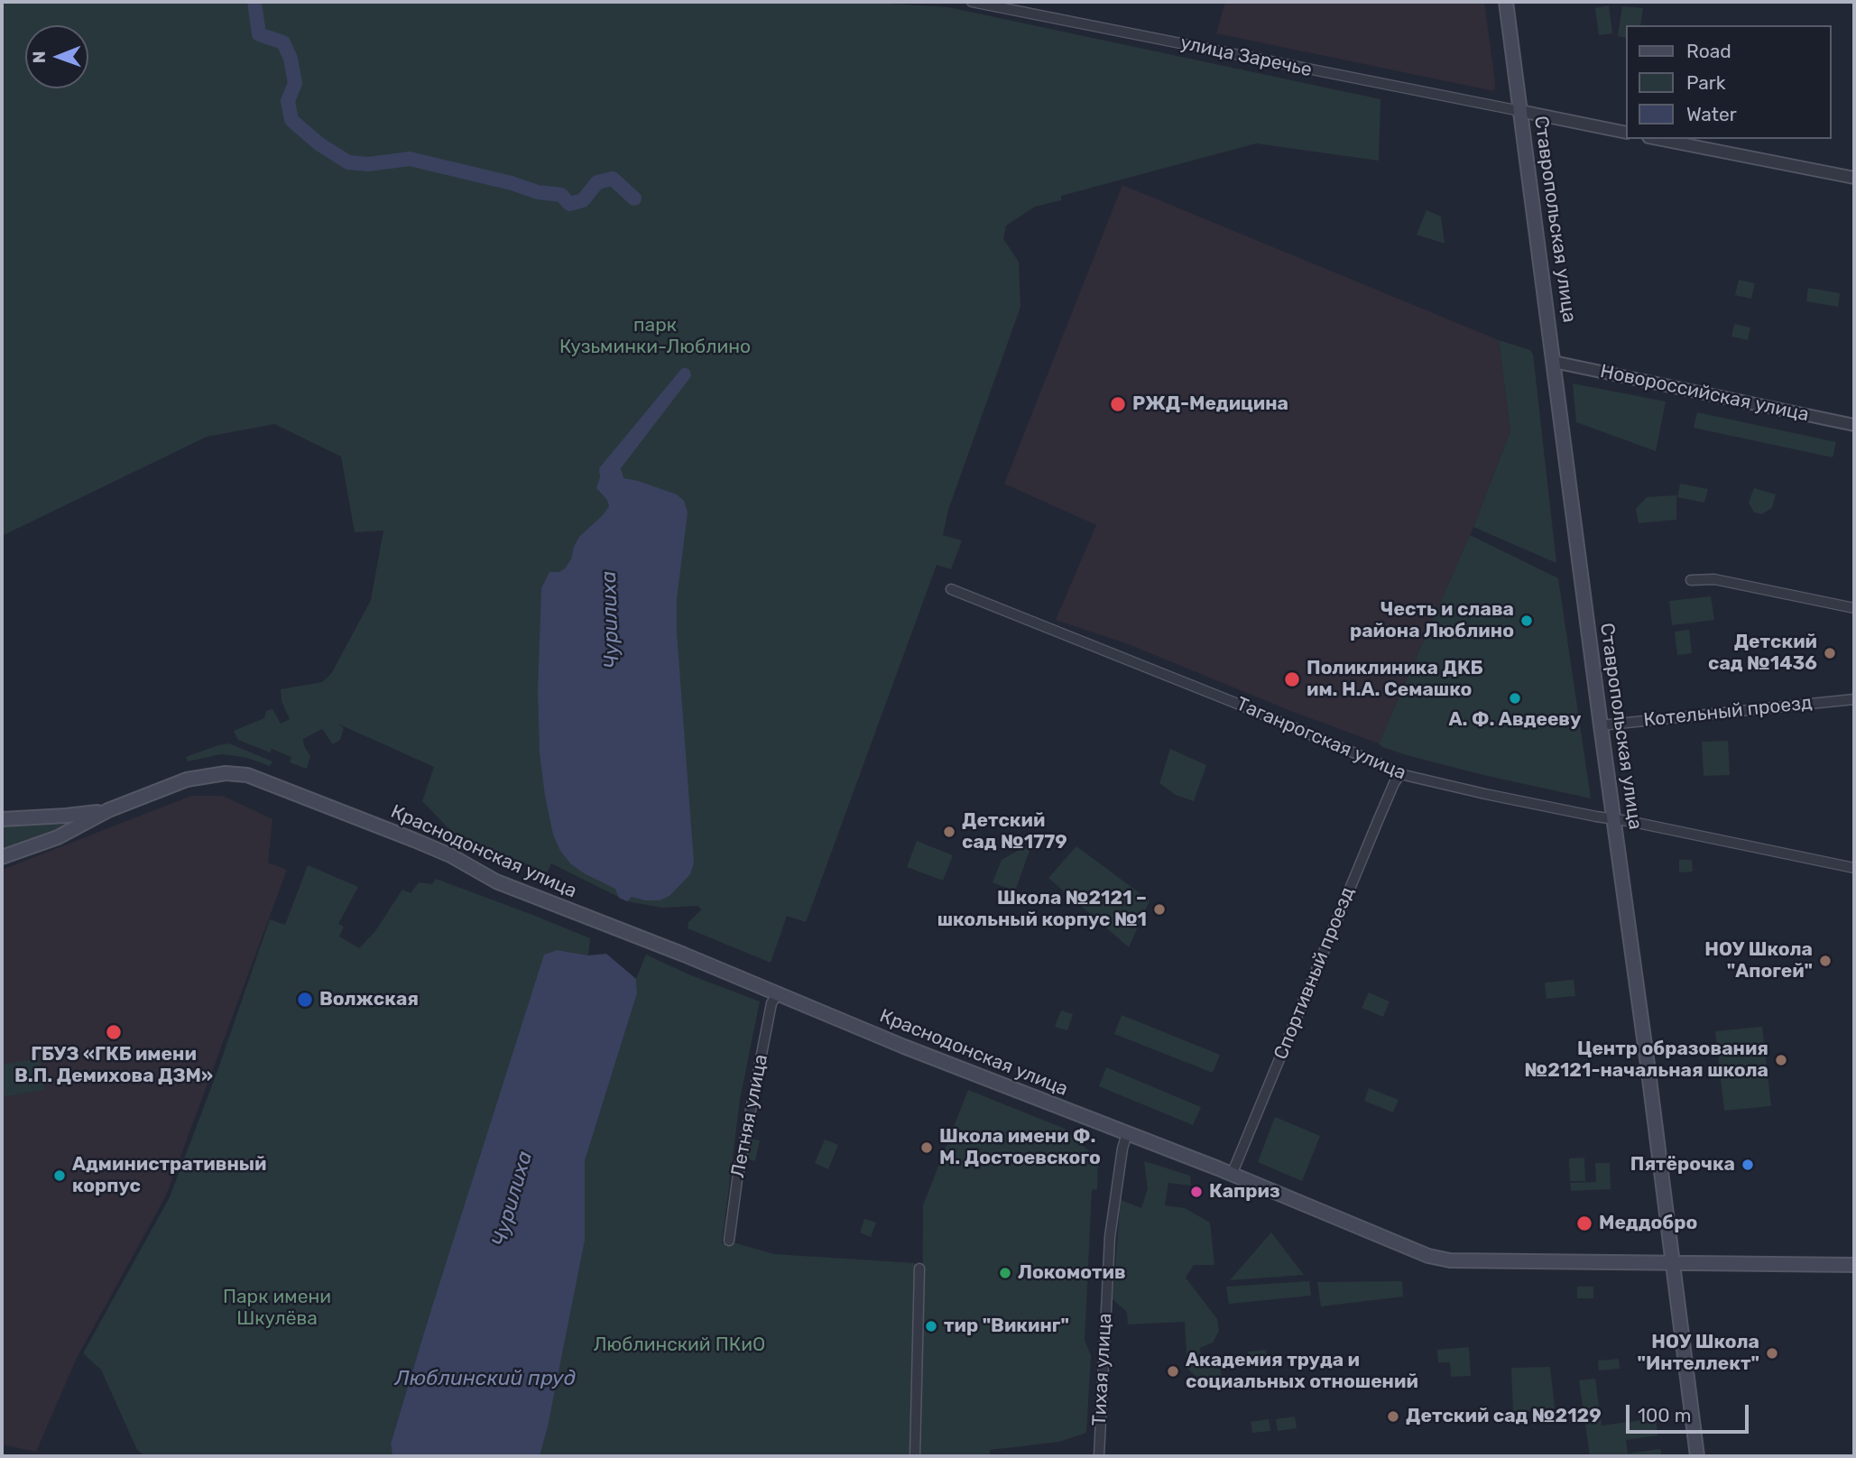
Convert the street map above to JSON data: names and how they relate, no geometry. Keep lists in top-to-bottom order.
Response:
{
  "streets": {
    "main road": ["Ставропольская улица", "Краснодонская улица"],
    "street": [
      "улица Заречье",
      "Новороссийская улица",
      "Котельный проезд",
      "Таганрогская улица",
      "Спортивный проезд",
      "Летняя улица",
      "Тихая улица"
    ]
  },
  "crossings": [
    ["улица Заречье", "Ставропольская улица"],
    ["Ставропольская улица", "Новороссийская улица"],
    ["Ставропольская улица", "Котельный проезд"],
    ["Ставропольская улица", "Таганрогская улица"],
    ["Ставропольская улица", "Краснодонская улица"],
    ["Таганрогская улица", "Спортивный проезд"],
    ["Краснодонская улица", "Спортивный проезд"],
    ["Краснодонская улица", "Летняя улица"],
    ["Краснодонская улица", "Тихая улица"]
  ],
  "water": ["Чурилиха", "Люблинский пруд"],
  "parks": ["парк Кузьминки-Люблино", "Парк имени Шкулёва", "Люблинский ПКиО"],
  "places": [
    "РЖД-Медицина",
    "Честь и слава района Люблино",
    "Детский сад №1436",
    "Поликлиника ДКБ им. Н.А. Семашко",
    "А. Ф. Авдееву",
    "Детский сад №1779",
    "Школа №2121 – школьный корпус №1",
    "НОУ Школа \"Апогей\"",
    "Волжская",
    "ГБУЗ «ГКБ имени В.П. Демихова ДЗМ»",
    "Центр образования №2121-начальная школа",
    "Школа имени Ф. М. Достоевского",
    "Пятёрочка",
    "Административный корпус",
    "Каприз",
    "Меддобро",
    "Локомотив",
    "тир \"Викинг\"",
    "НОУ Школа \"Интеллект\"",
    "Академия труда и социальных отношений",
    "Детский сад №2129"
  ],
  "legend": ["Road", "Park", "Water"],
  "scale_bar": "100 m",
  "north": "left"
}
